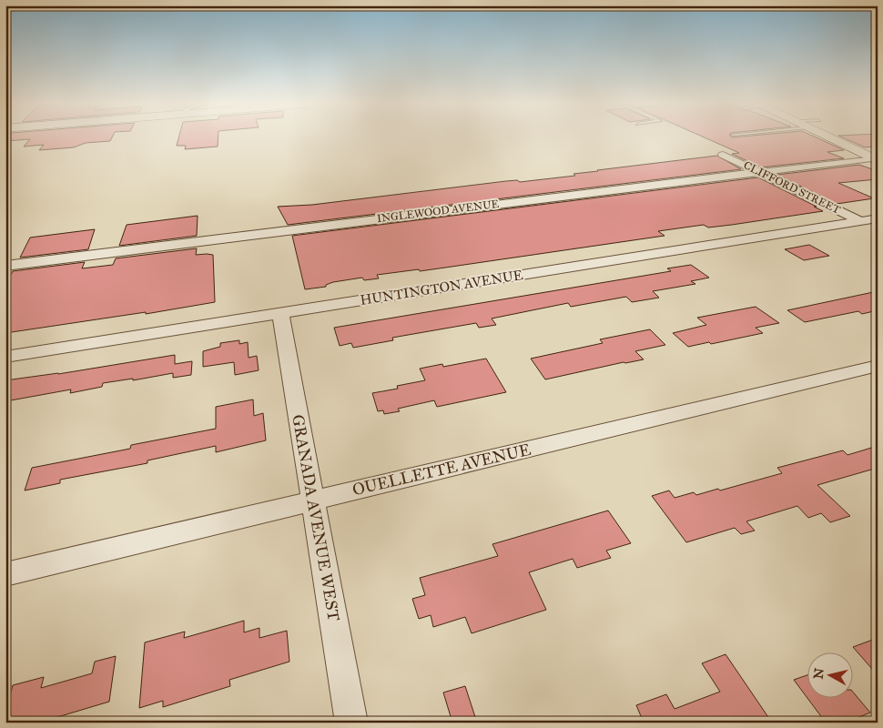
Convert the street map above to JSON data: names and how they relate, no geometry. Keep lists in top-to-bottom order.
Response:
{
  "streets": {
    "street": [
      "CLIFFORD STREET",
      "INGLEWOOD AVENUE",
      "HUNTINGTON AVENUE",
      "OUELLETTE AVENUE",
      "GRANADA AVENUE WEST"
    ]
  },
  "crossings": [
    ["CLIFFORD STREET", "INGLEWOOD AVENUE"],
    ["CLIFFORD STREET", "HUNTINGTON AVENUE"],
    ["HUNTINGTON AVENUE", "GRANADA AVENUE WEST"],
    ["OUELLETTE AVENUE", "GRANADA AVENUE WEST"]
  ],
  "north": "left"
}
